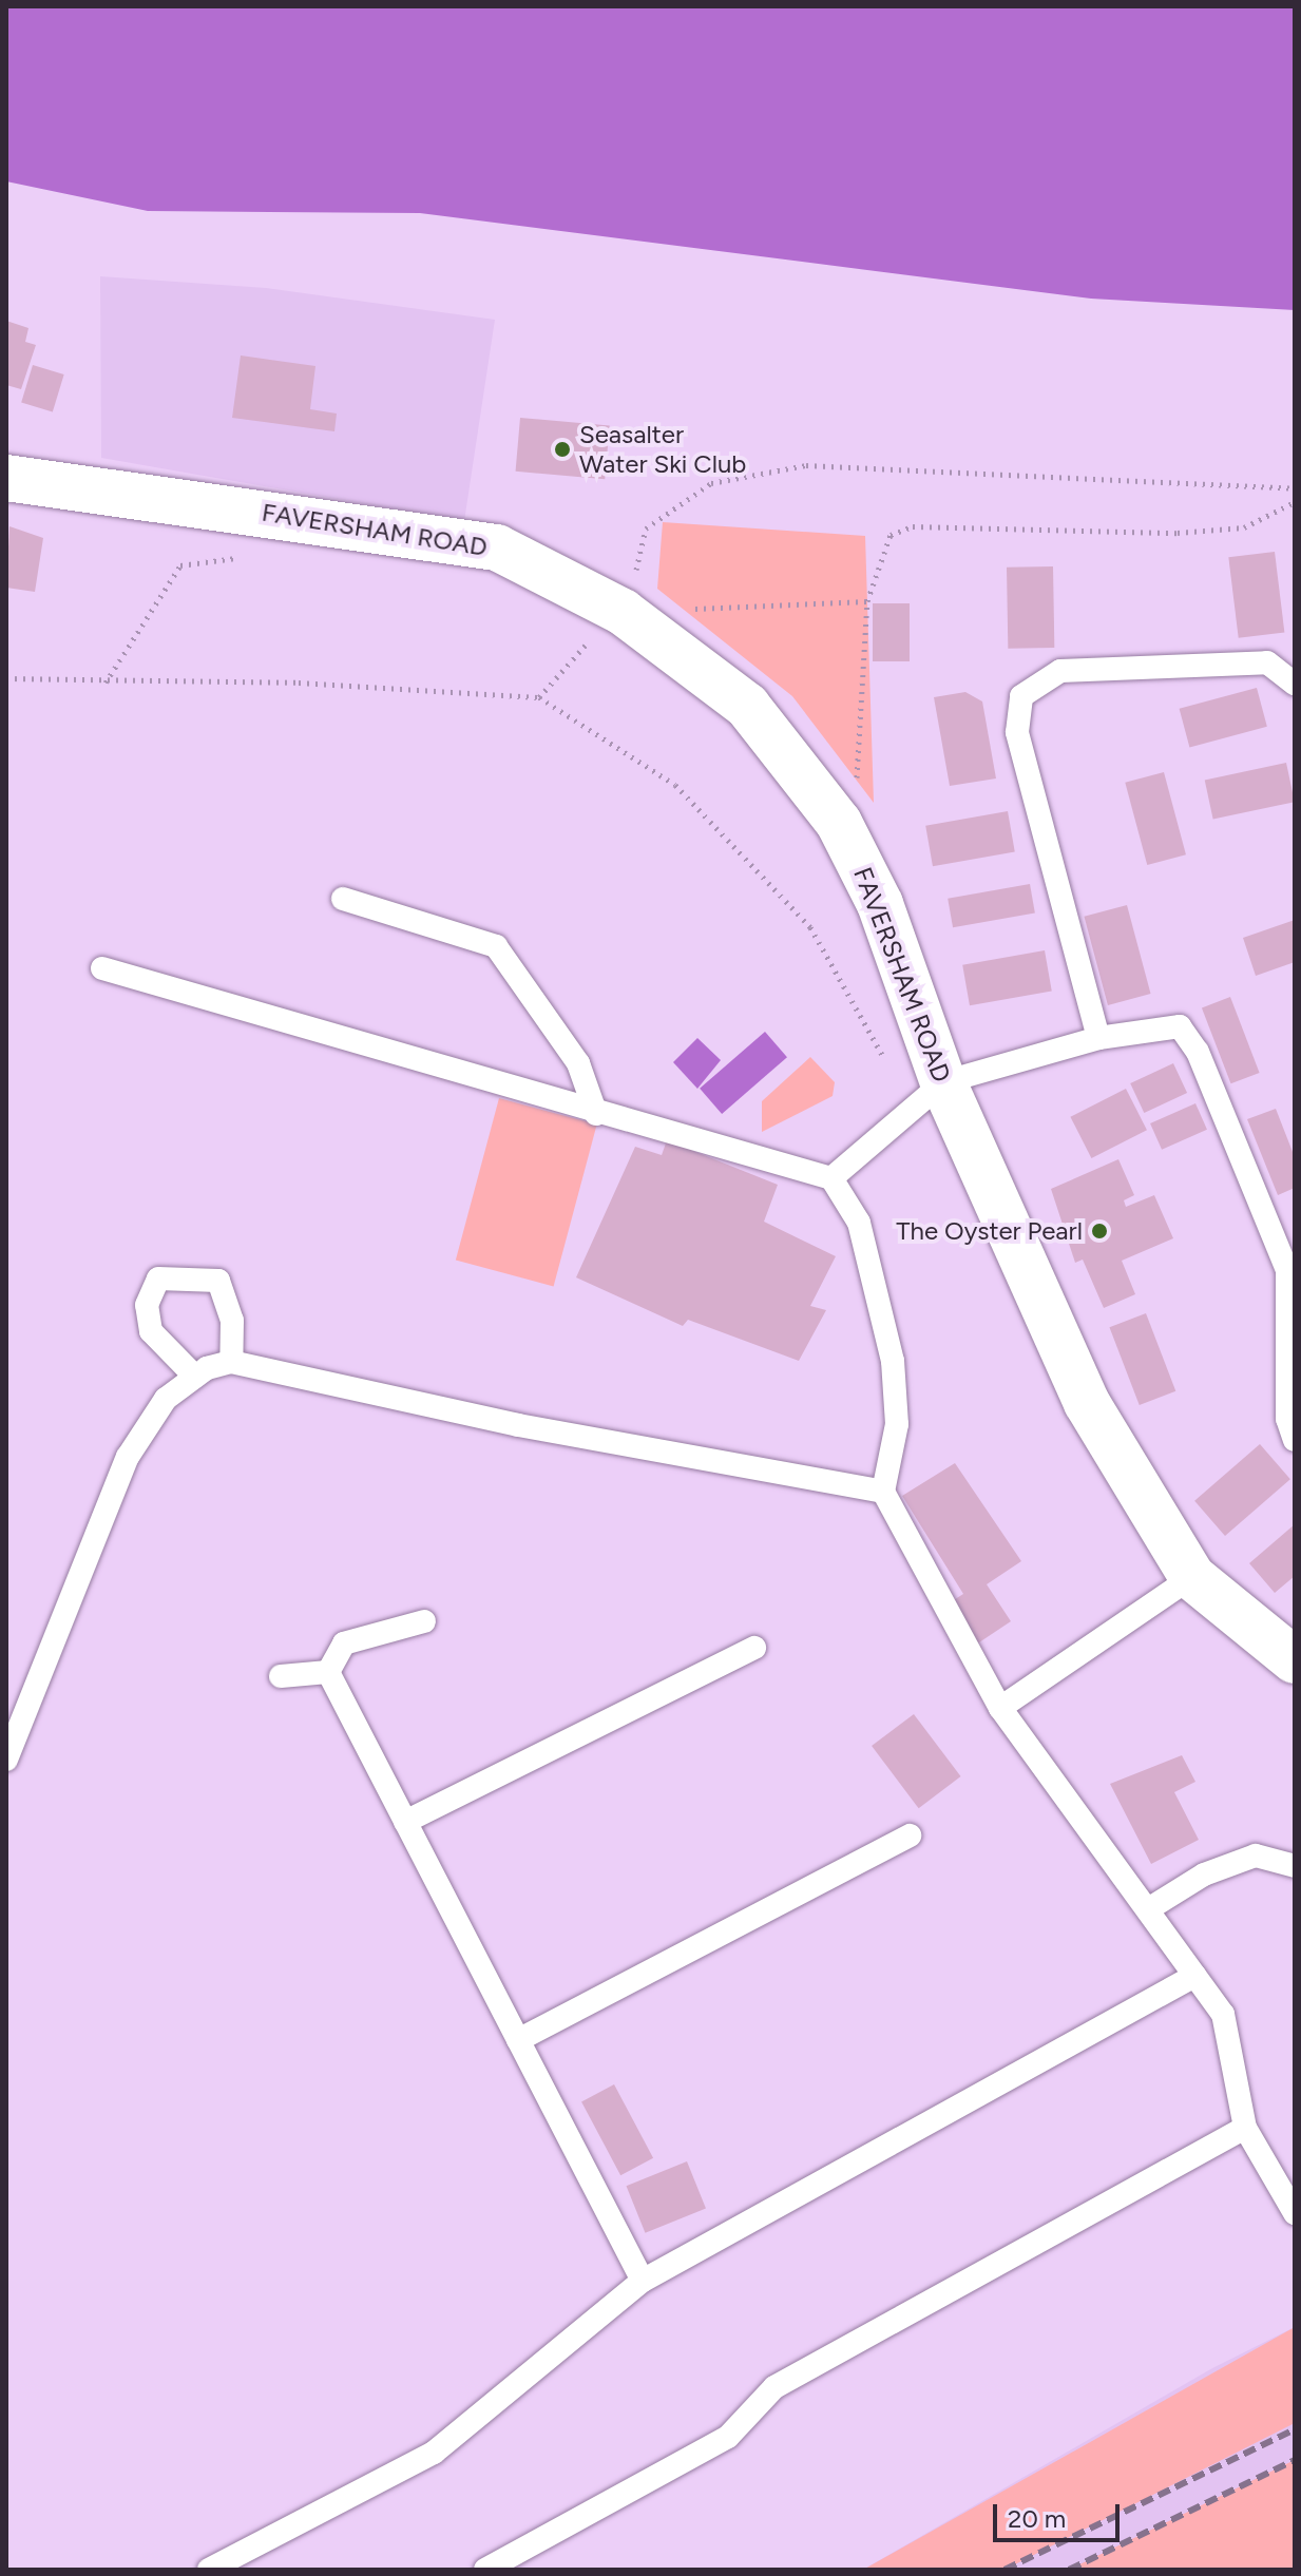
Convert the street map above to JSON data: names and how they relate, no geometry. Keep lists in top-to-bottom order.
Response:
{
  "streets": {
    "street": ["FAVERSHAM ROAD"]
  },
  "places": ["Seasalter Water Ski Club", "The Oyster Pearl"],
  "scale_bar": "20 m"
}
